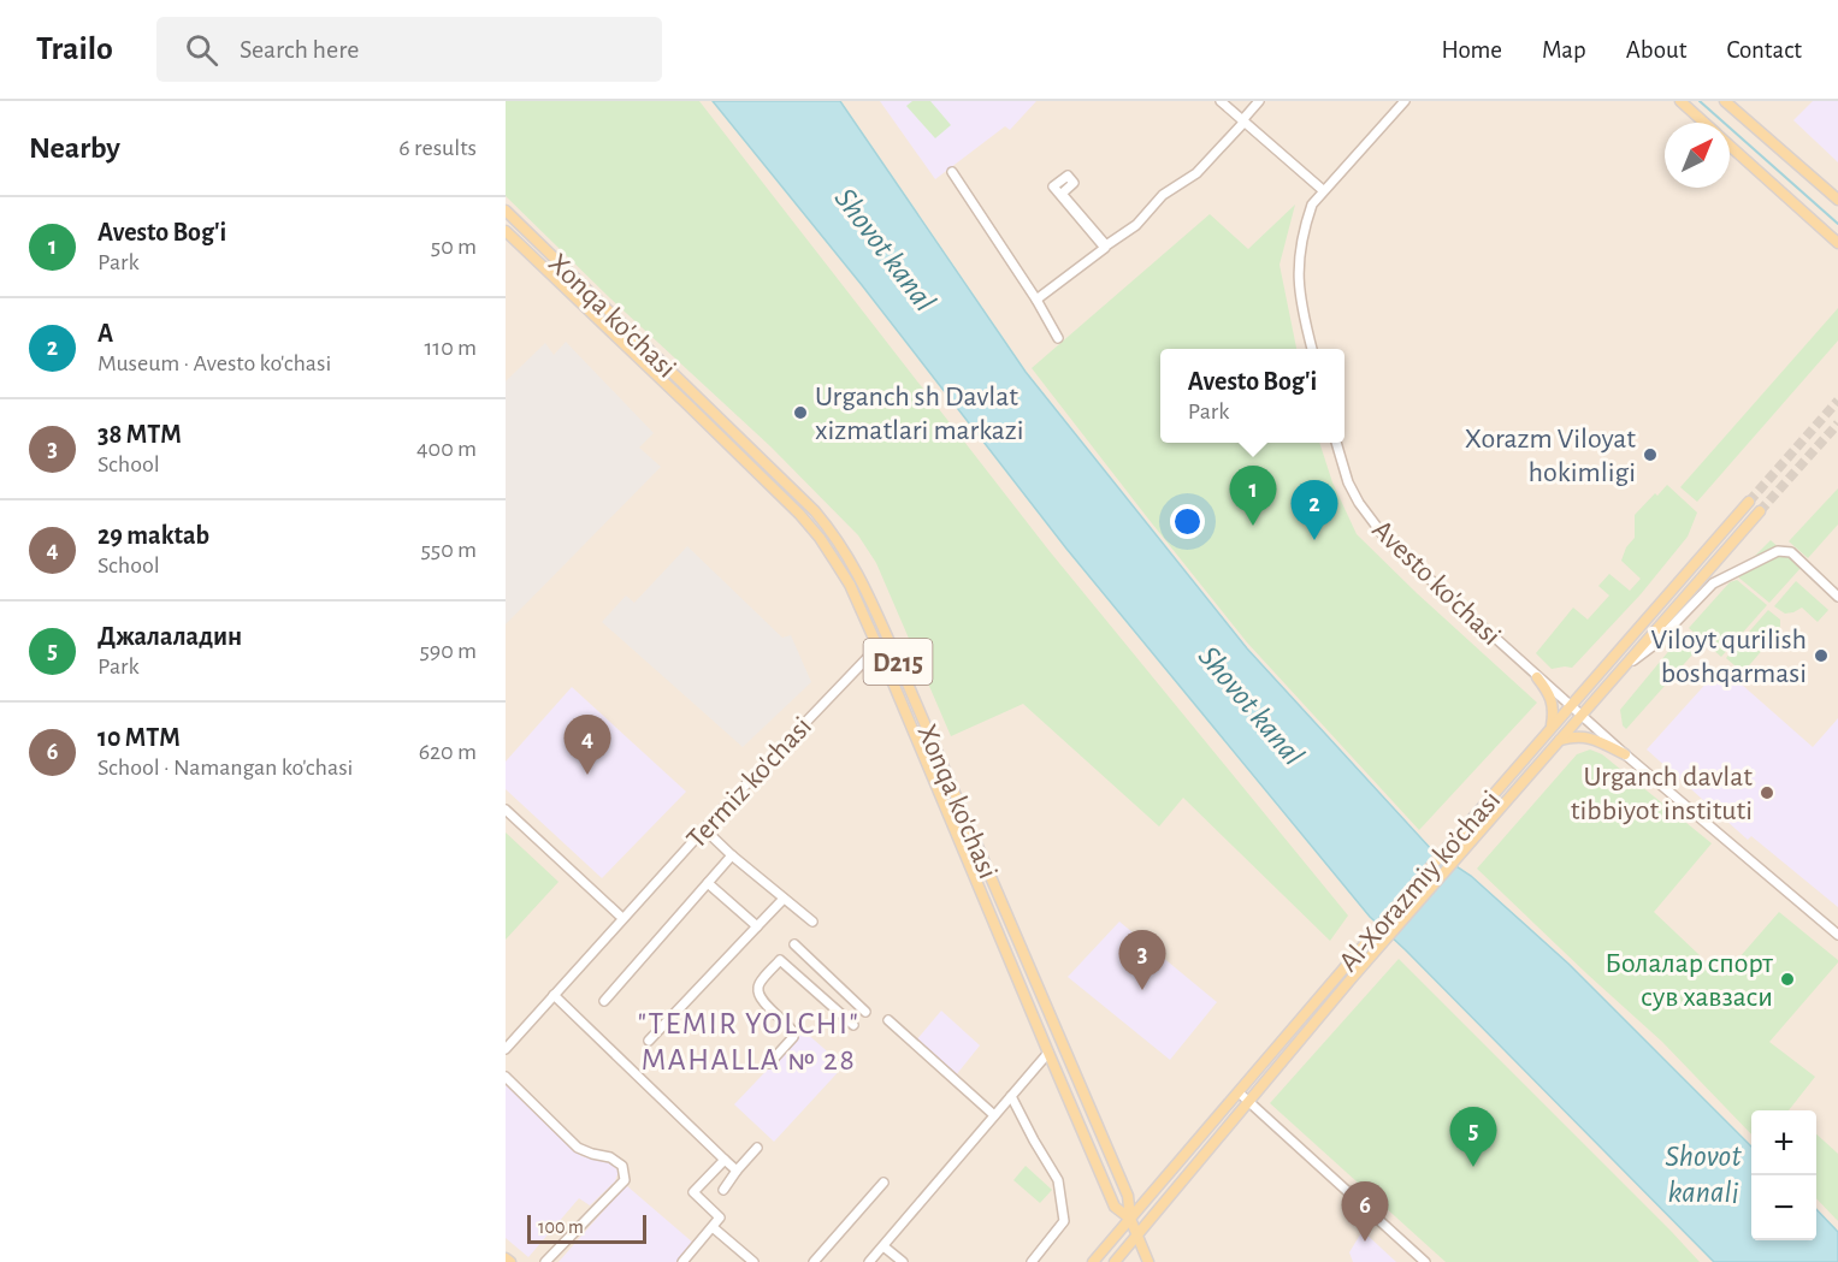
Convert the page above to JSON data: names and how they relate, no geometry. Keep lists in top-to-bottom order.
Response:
{
  "streets": {
    "main road": ["Xonqa ko'chasi", "D215", "Al-Xorazmiy ko’chasi"],
    "street": ["Avesto ko'chasi", "Termiz ko'chasi"]
  },
  "crossings": [
    ["Xonqa ko'chasi", "Termiz ko'chasi"],
    ["Xonqa ko'chasi", "Al-Xorazmiy ko’chasi"],
    ["Avesto ko'chasi", "Al-Xorazmiy ko’chasi"]
  ],
  "districts": ["\"TEMIR YOLCHI\" MAHALLA № 28"],
  "water": ["Shovot kanal", "Shovot kanali"],
  "places": [
    "Urganch sh Davlat xizmatlari markazi",
    "Xorazm Viloyat hokimligi",
    "Viloyt qurilish boshqarmasi",
    "Urganch davlat tibbiyot instituti",
    "Болалар спорт сув хавзаси"
  ],
  "scale_bar": "100 m",
  "north": "top right",
  "page": {
    "header": "Trailo",
    "search": "Search here",
    "nav": [
      "Home",
      "Map",
      "About",
      "Contact"
    ],
    "heading": ["Nearby", "6 results"],
    "list": [
      {
        "mark": "1",
        "name": "Avesto Bog'i",
        "note": "Park",
        "value": "50 m"
      },
      {
        "mark": "2",
        "name": "A",
        "note": "Museum · Avesto ko'chasi",
        "value": "110 m"
      },
      {
        "mark": "3",
        "name": "38 MTM",
        "note": "School",
        "value": "400 m"
      },
      {
        "mark": "4",
        "name": "29 maktab",
        "note": "School",
        "value": "550 m"
      },
      {
        "mark": "5",
        "name": "Джалаладин",
        "note": "Park",
        "value": "590 m"
      },
      {
        "mark": "6",
        "name": "10 MTM",
        "note": "School · Namangan ko'chasi",
        "value": "620 m"
      }
    ],
    "popup": ["Avesto Bog'i", "Park"],
    "pins": [
      "1",
      "2",
      "4",
      "3",
      "5",
      "6"
    ],
    "map_buttons": ["+", "−"],
    "scale": "100 m"
  }
}
